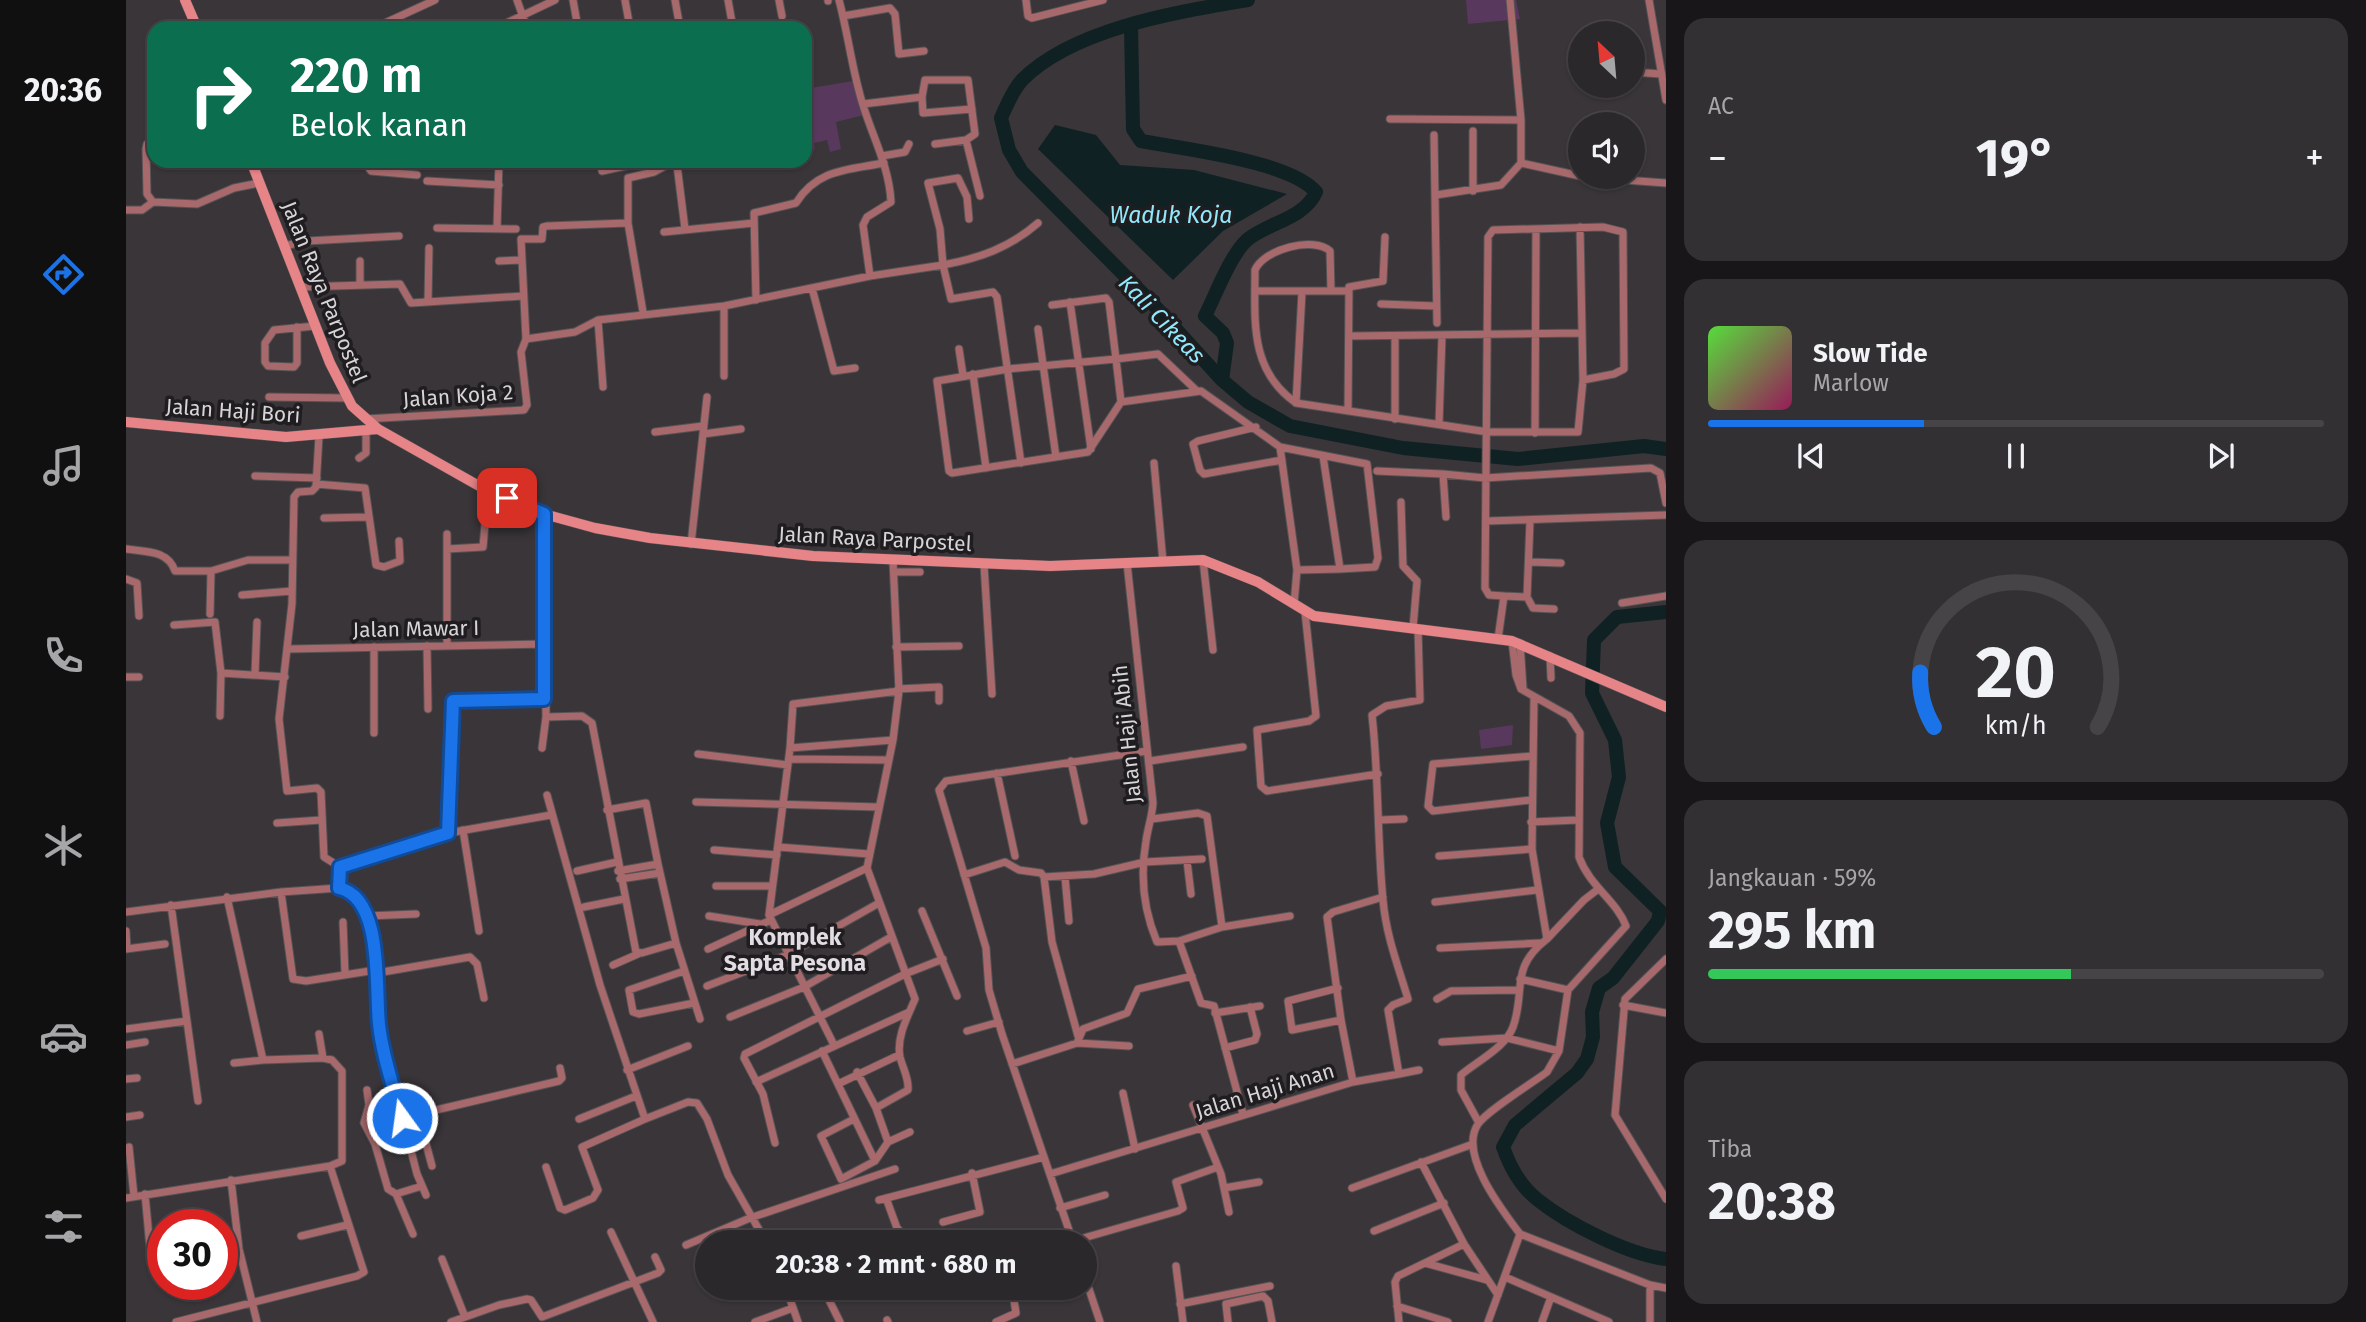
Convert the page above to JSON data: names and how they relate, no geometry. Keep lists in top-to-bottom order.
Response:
{
  "streets": {
    "main road": ["Jalan Raya Parpostel", "Jalan Haji Bori"],
    "street": [
      "Jalan Koja 2",
      "Jalan Mawar I",
      "Jalan Haji Abih",
      "Jalan Haji Anan"
    ]
  },
  "crossings": [
    ["Jalan Raya Parpostel", "Jalan Koja 2"],
    ["Jalan Raya Parpostel", "Jalan Haji Bori"],
    ["Jalan Raya Parpostel", "Jalan Haji Abih"]
  ],
  "districts": ["Komplek Sapta Pesona"],
  "water": ["Waduk Koja", "Kali Cikeas"],
  "north": "top left",
  "page": {
    "tabs": "20:36",
    "tile": [
      "AC",
      ["Jangkauan · 59%", "295 km"],
      ["Tiba", "20:38"]
    ],
    "turn": ["220 m", "Belok kanan"],
    "heat": ["−", "19°", "+"],
    "song": ["Slow Tide", "Marlow"],
    "limit": "30",
    "trip": "20:38 · 2 mnt · 680 m",
    "gauge": ["20", "km/h"]
  }
}
